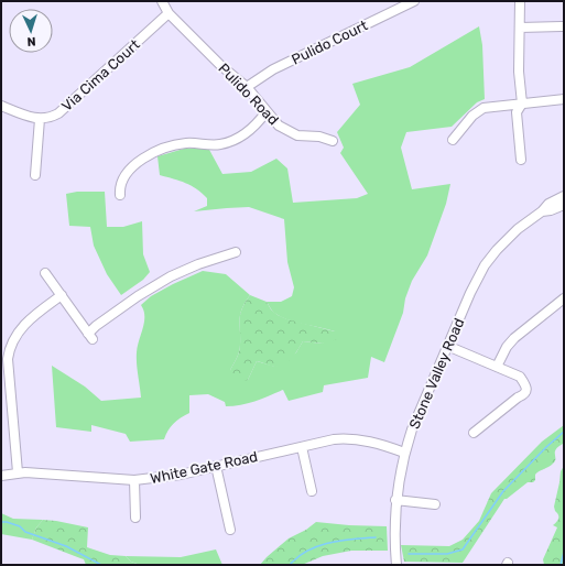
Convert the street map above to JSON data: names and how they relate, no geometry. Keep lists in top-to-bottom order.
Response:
{
  "streets": {
    "street": [
      "Pulido Court",
      "Via Cima Court",
      "Pulido Road",
      "Stone Valley Road",
      "White Gate Road"
    ]
  },
  "crossings": [
    ["Pulido Court", "Pulido Road"],
    ["Via Cima Court", "Pulido Road"],
    ["Stone Valley Road", "White Gate Road"]
  ],
  "north": "bottom"
}
